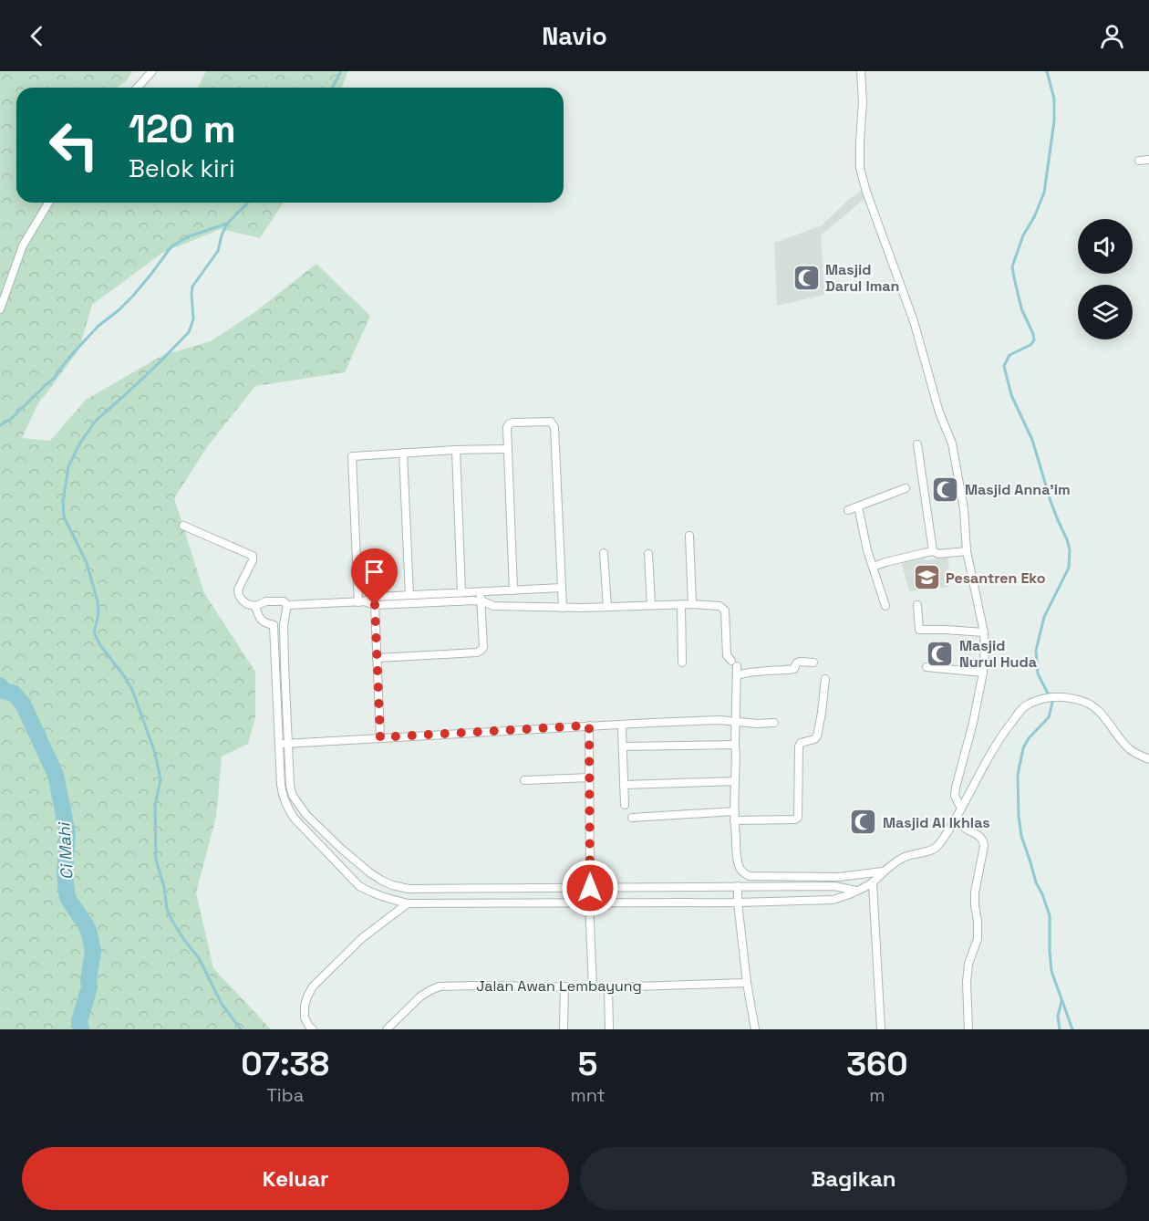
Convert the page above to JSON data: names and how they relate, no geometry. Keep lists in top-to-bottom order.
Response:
{
  "streets": {
    "street": ["Jalan Awan Lembayung"]
  },
  "water": ["Ci Mahi"],
  "places": {
    "mosque": [
      "Masjid Darul Iman",
      "Masjid Anna'im",
      "Masjid Nurul Huda",
      "Masjid Al Ikhlas"
    ],
    "school or university": ["Pesantren Eko"]
  },
  "page": {
    "header": "Navio",
    "turn": ["120 m", "Belok kiri"],
    "eta": [
      "07:38",
      "Tiba",
      "5",
      "mnt",
      "360",
      "m"
    ],
    "buttons": ["Keluar", "Bagikan"]
  }
}
